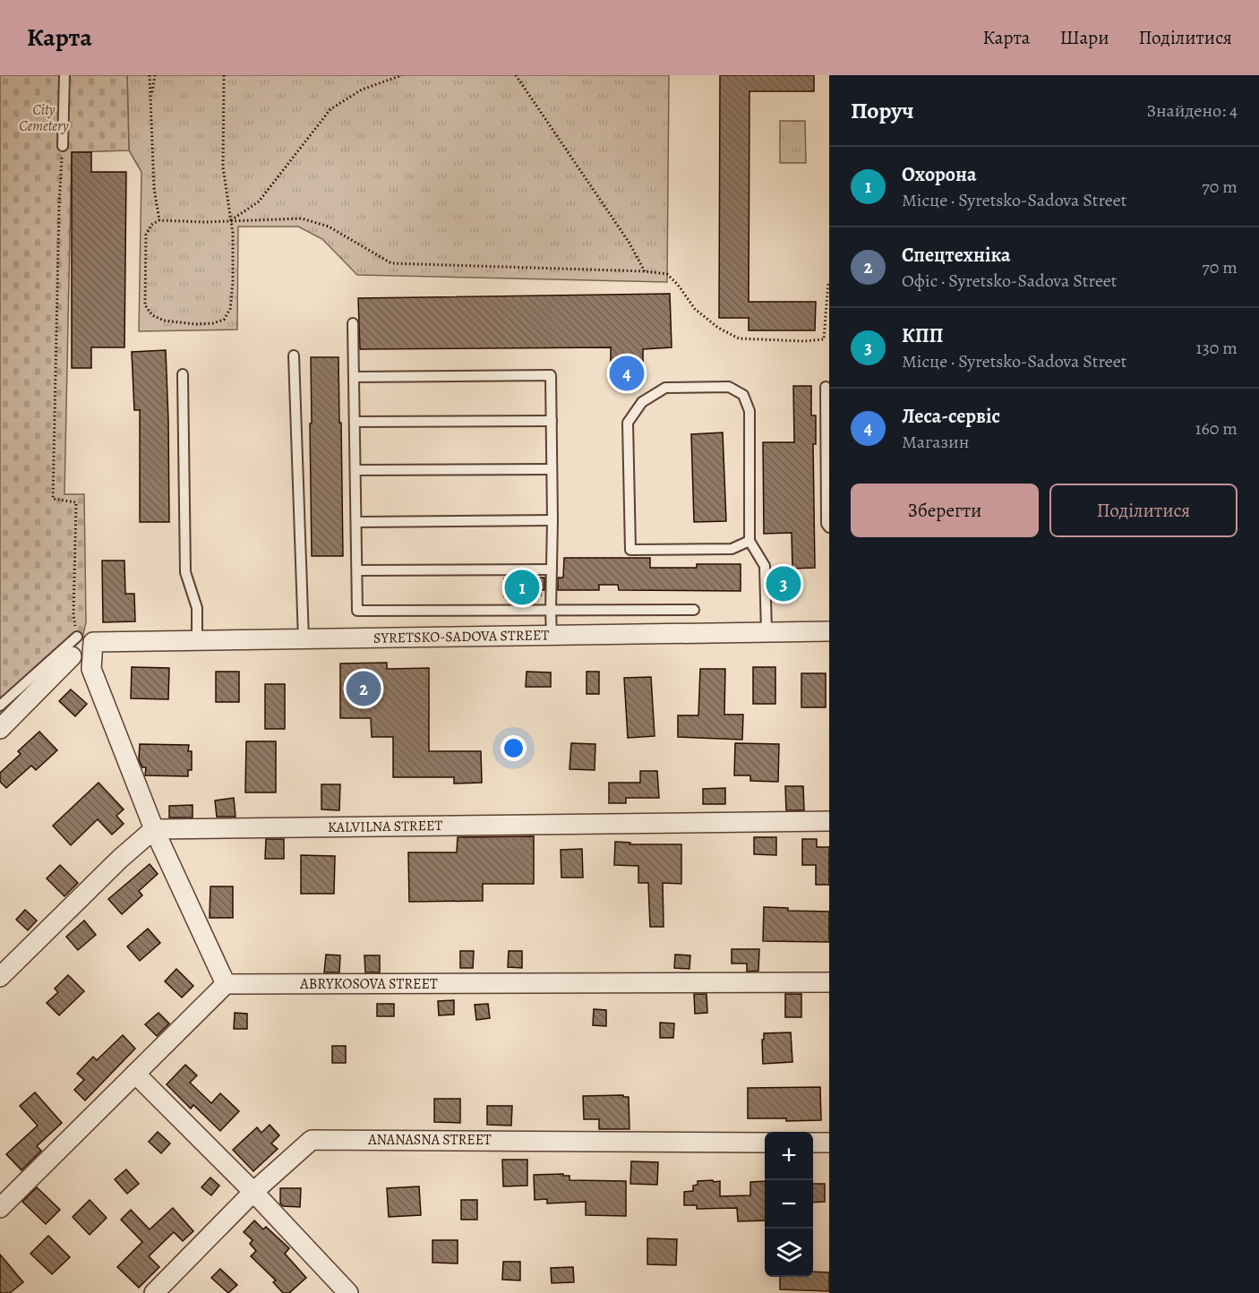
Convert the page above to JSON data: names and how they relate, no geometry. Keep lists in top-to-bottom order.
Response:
{
  "streets": {
    "street": [
      "SYRETSKO-SADOVA STREET",
      "KALVILNA STREET",
      "ABRYKOSOVA STREET",
      "ANANASNA STREET"
    ]
  },
  "parks": ["City Cemetery"],
  "page": {
    "header": "Карта",
    "nav": ["Карта", "Шари", "Поділитися"],
    "heading": ["Поруч", "Знайдено: 4"],
    "list": [
      {
        "mark": "1",
        "name": "Охорона",
        "note": "Місце · Syretsko-Sadova Street",
        "value": "70 m"
      },
      {
        "mark": "2",
        "name": "Спецтехніка",
        "note": "Офіс · Syretsko-Sadova Street",
        "value": "70 m"
      },
      {
        "mark": "3",
        "name": "КПП",
        "note": "Місце · Syretsko-Sadova Street",
        "value": "130 m"
      },
      {
        "mark": "4",
        "name": "Леса-сервіс",
        "note": "Магазин",
        "value": "160 m"
      }
    ],
    "pins": [
      "4",
      "3",
      "1",
      "2"
    ],
    "buttons": ["Зберегти", "Поділитися"],
    "map_buttons": ["+", "−"]
  }
}
